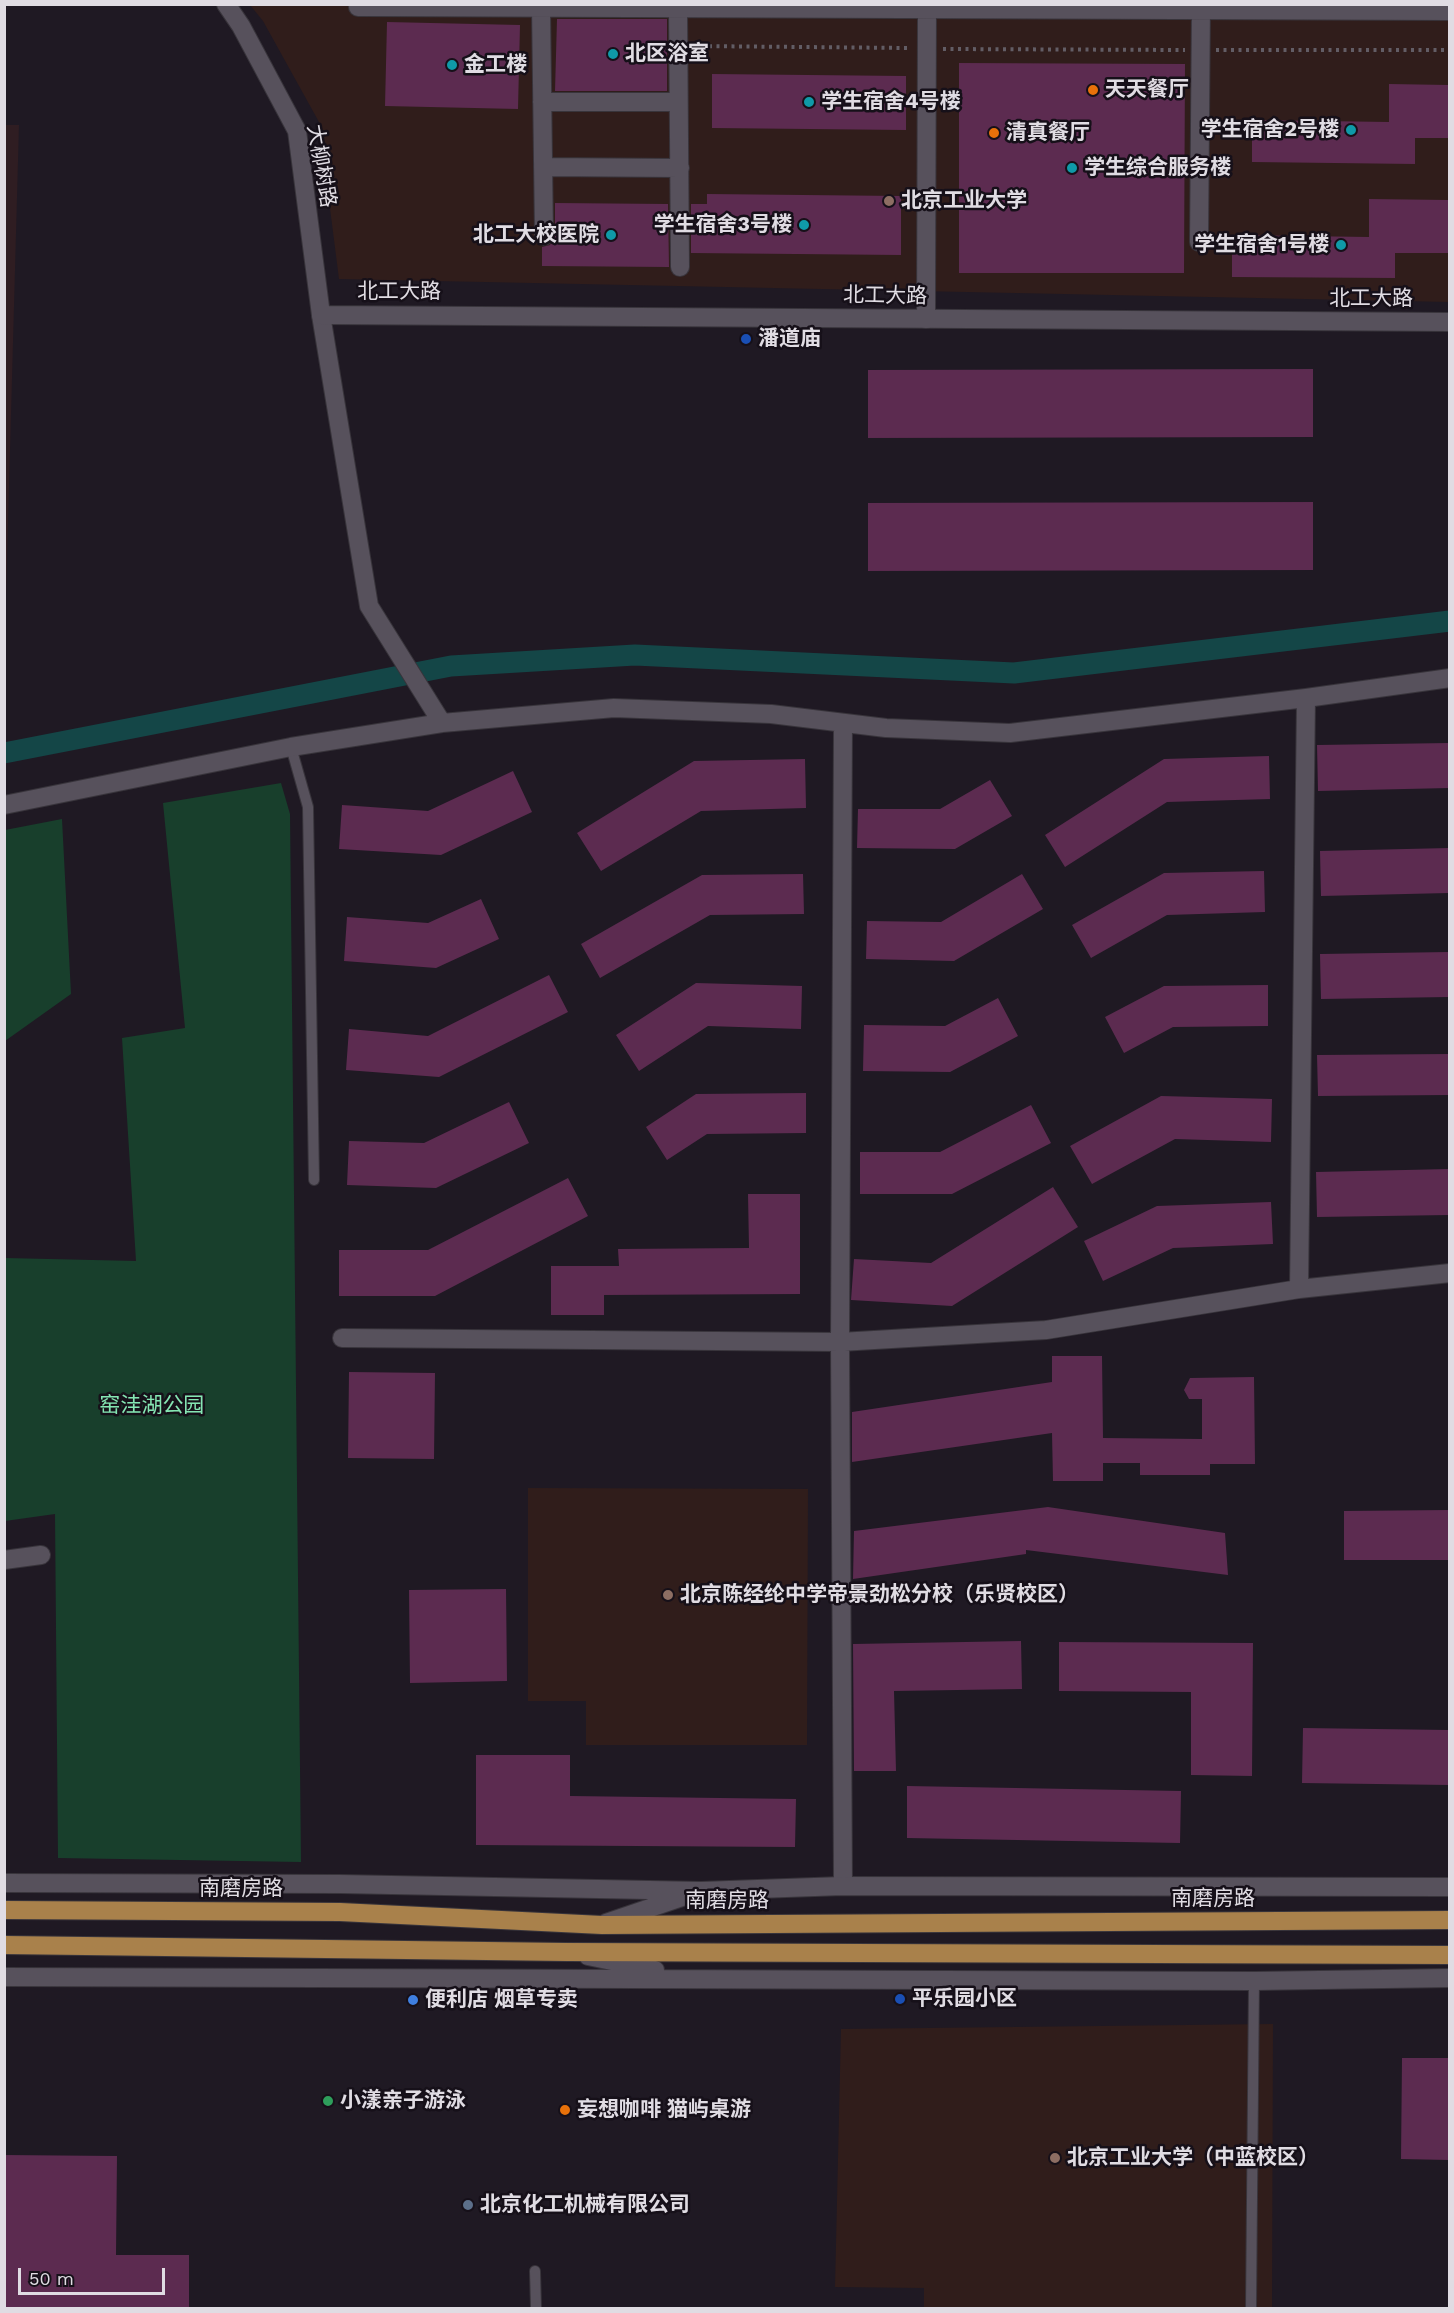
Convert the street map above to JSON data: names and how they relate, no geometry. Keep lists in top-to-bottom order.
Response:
{
  "streets": {
    "main road": ["南磨房路"],
    "street": ["大柳树路", "北工大路"]
  },
  "crossings": [
    ["大柳树路", "北工大路"]
  ],
  "parks": ["窑洼湖公园"],
  "places": [
    "北区浴室",
    "金工楼",
    "天天餐厅",
    "学生宿舍4号楼",
    "学生宿舍2号楼",
    "清真餐厅",
    "学生综合服务楼",
    "北京工业大学",
    "学生宿舍3号楼",
    "北工大校医院",
    "学生宿舍1号楼",
    "潘道庙",
    "北京陈经纶中学帝景劲松分校（乐贤校区）",
    "平乐园小区",
    "便利店 烟草专卖",
    "小漾亲子游泳",
    "妄想咖啡 猫屿桌游",
    "北京工业大学（中蓝校区）",
    "北京化工机械有限公司"
  ],
  "scale_bar": "50 m"
}
